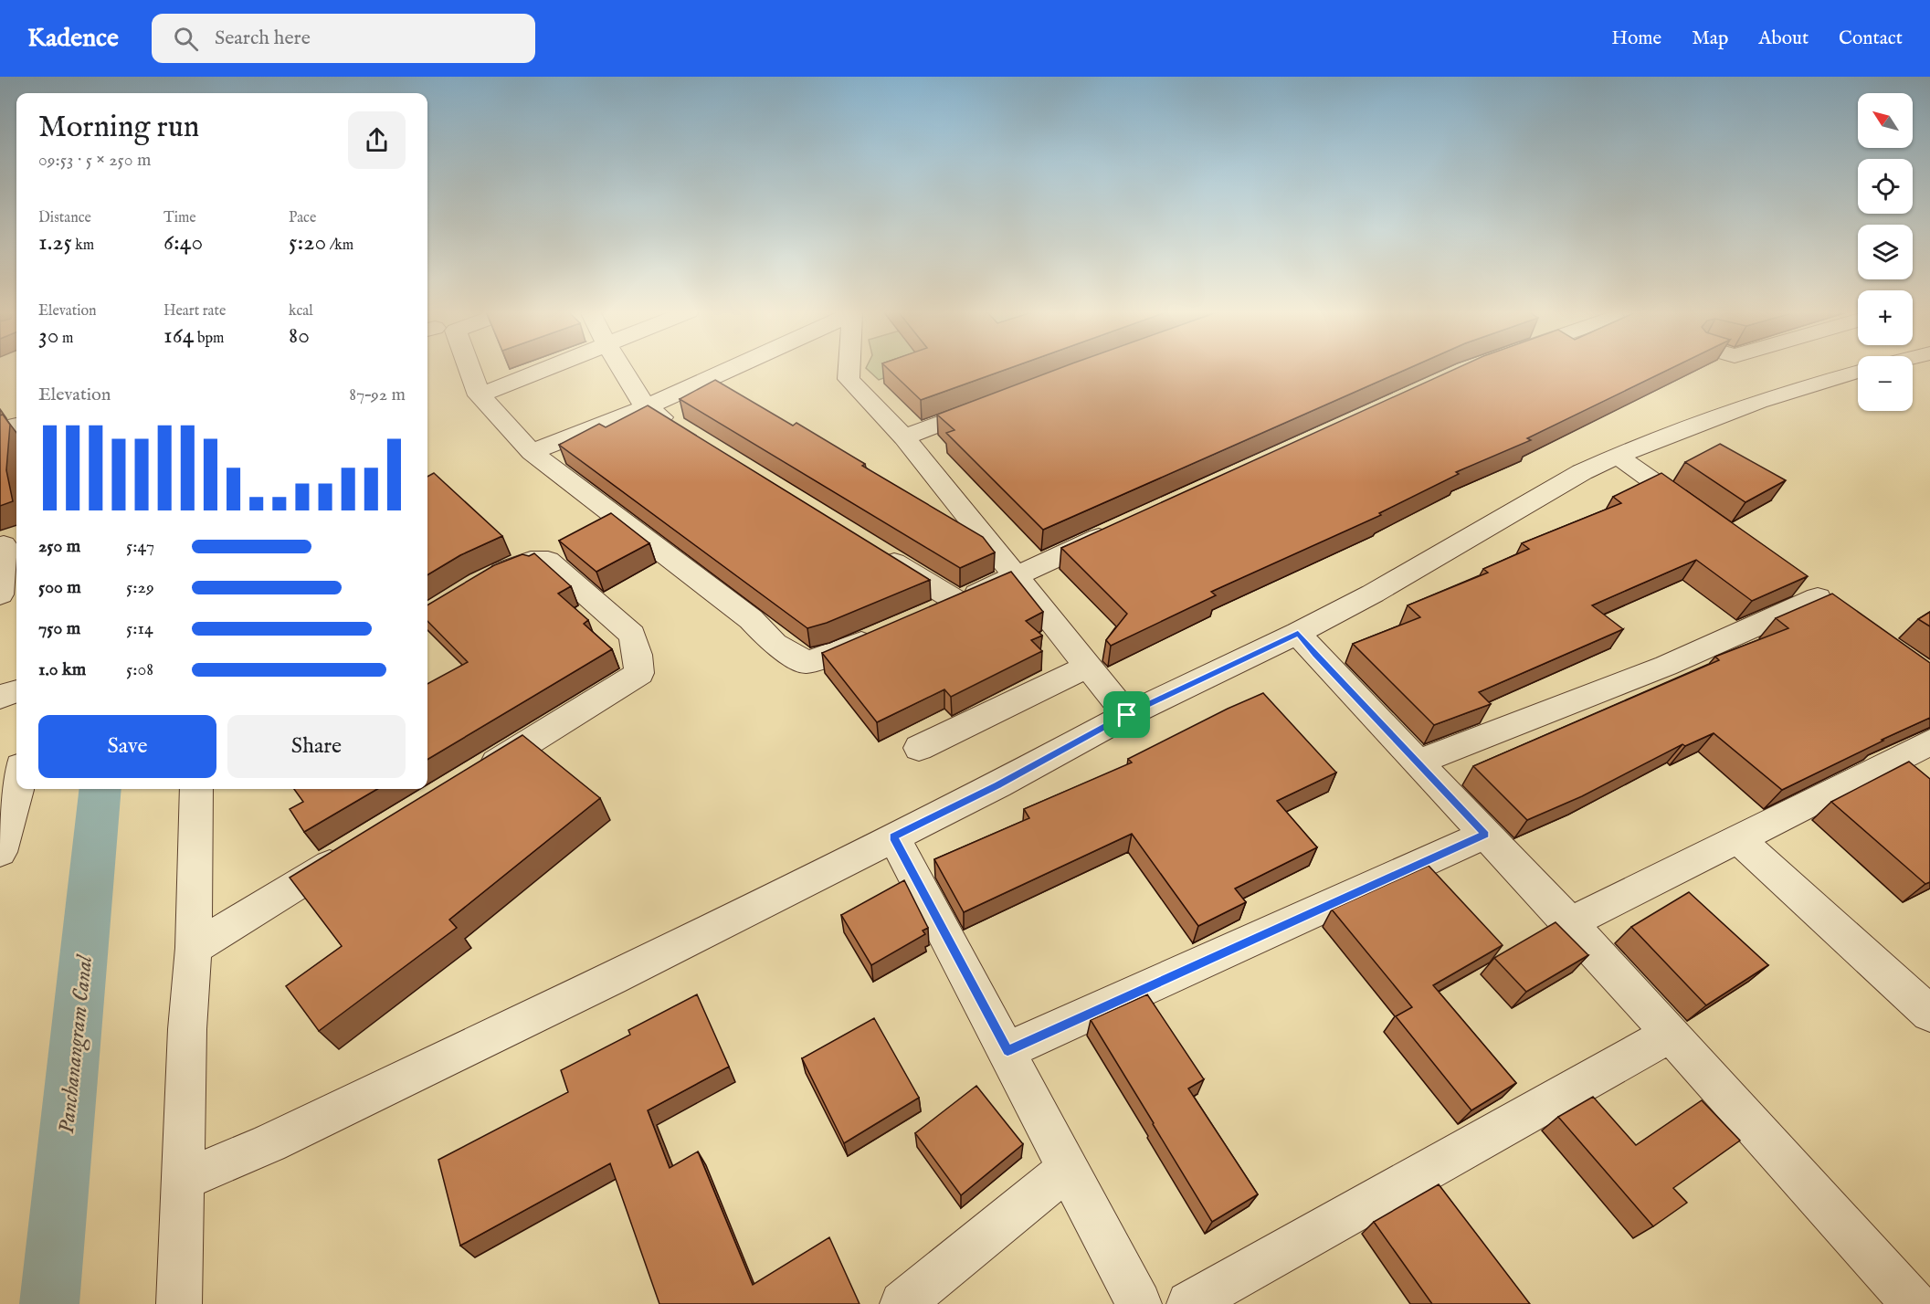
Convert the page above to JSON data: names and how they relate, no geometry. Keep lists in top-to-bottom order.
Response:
{
  "water": ["Panchanangram Canal"],
  "north": "top left",
  "page": {
    "header": "Kadence",
    "search": "Search here",
    "nav": [
      "Home",
      "Map",
      "About",
      "Contact"
    ],
    "map_buttons": ["+", "−"],
    "heading": ["Morning run", "09:53 · 5 × 250 m"],
    "stats": [
      ["Distance", "1.25 km"],
      ["Time", "6:40"],
      ["Pace", "5:20 /km"],
      ["Elevation", "30 m"],
      ["Heart rate", "164 bpm"],
      ["kcal", "80"]
    ],
    "chart": ["Elevation", "87–92 m"],
    "list": [
      {
        "name": "250 m",
        "note": "5:47"
      },
      {
        "name": "500 m",
        "note": "5:29"
      },
      {
        "name": "750 m",
        "note": "5:14"
      },
      {
        "name": "1.0 km",
        "note": "5:08"
      }
    ],
    "buttons": ["Save", "Share"]
  }
}
